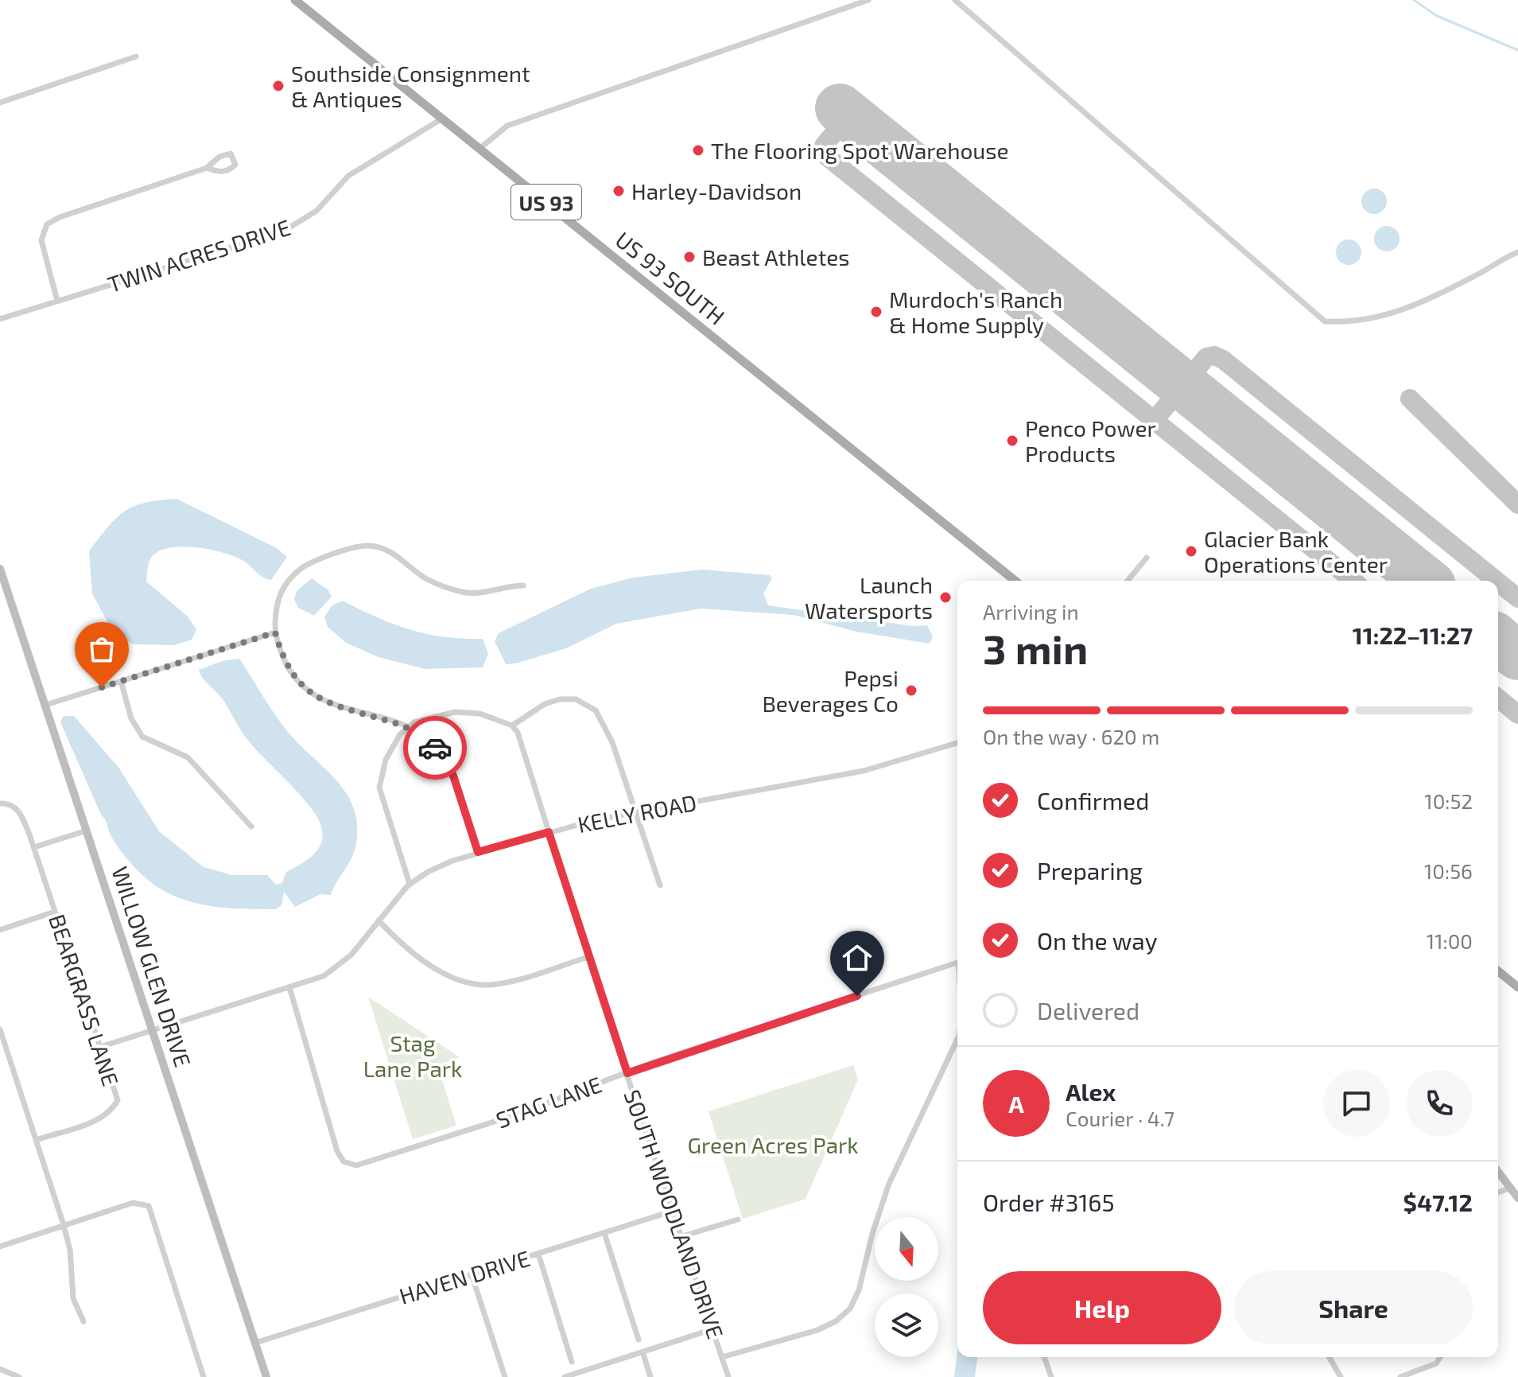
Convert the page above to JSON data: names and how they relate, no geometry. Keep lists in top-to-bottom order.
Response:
{
  "streets": {
    "main road": ["US 93", "US 93 SOUTH", "WILLOW GLEN DRIVE"],
    "street": [
      "TWIN ACRES DRIVE",
      "KELLY ROAD",
      "BEARGRASS LANE",
      "STAG LANE",
      "SOUTH WOODLAND DRIVE",
      "HAVEN DRIVE"
    ]
  },
  "crossings": [
    ["TWIN ACRES DRIVE", "US 93 SOUTH"],
    ["KELLY ROAD", "WILLOW GLEN DRIVE"],
    ["KELLY ROAD", "BEARGRASS LANE"],
    ["KELLY ROAD", "STAG LANE"],
    ["KELLY ROAD", "SOUTH WOODLAND DRIVE"],
    ["WILLOW GLEN DRIVE", "HAVEN DRIVE"],
    ["STAG LANE", "SOUTH WOODLAND DRIVE"],
    ["SOUTH WOODLAND DRIVE", "HAVEN DRIVE"]
  ],
  "parks": ["Stag Lane Park", "Green Acres Park"],
  "places": [
    "Southside Consignment & Antiques",
    "The Flooring Spot Warehouse",
    "Harley-Davidson",
    "Beast Athletes",
    "Murdoch's Ranch & Home Supply",
    "Penco Power Products",
    "Glacier Bank Operations Center",
    "Launch Watersports",
    "Pepsi Beverages Co"
  ],
  "north": "bottom",
  "page": {
    "heading": ["3 min", "Arriving in", "11:22–11:27"],
    "panel": [
      "Alex",
      "Courier · 4.7",
      "Order #3165",
      "$47.12"
    ],
    "bar": "On the way · 620 m",
    "list": [
      ["Confirmed", "10:52"],
      ["Preparing", "10:56"],
      ["On the way", "11:00"],
      "Delivered"
    ],
    "round": "A",
    "buttons": ["Help", "Share"]
  }
}
